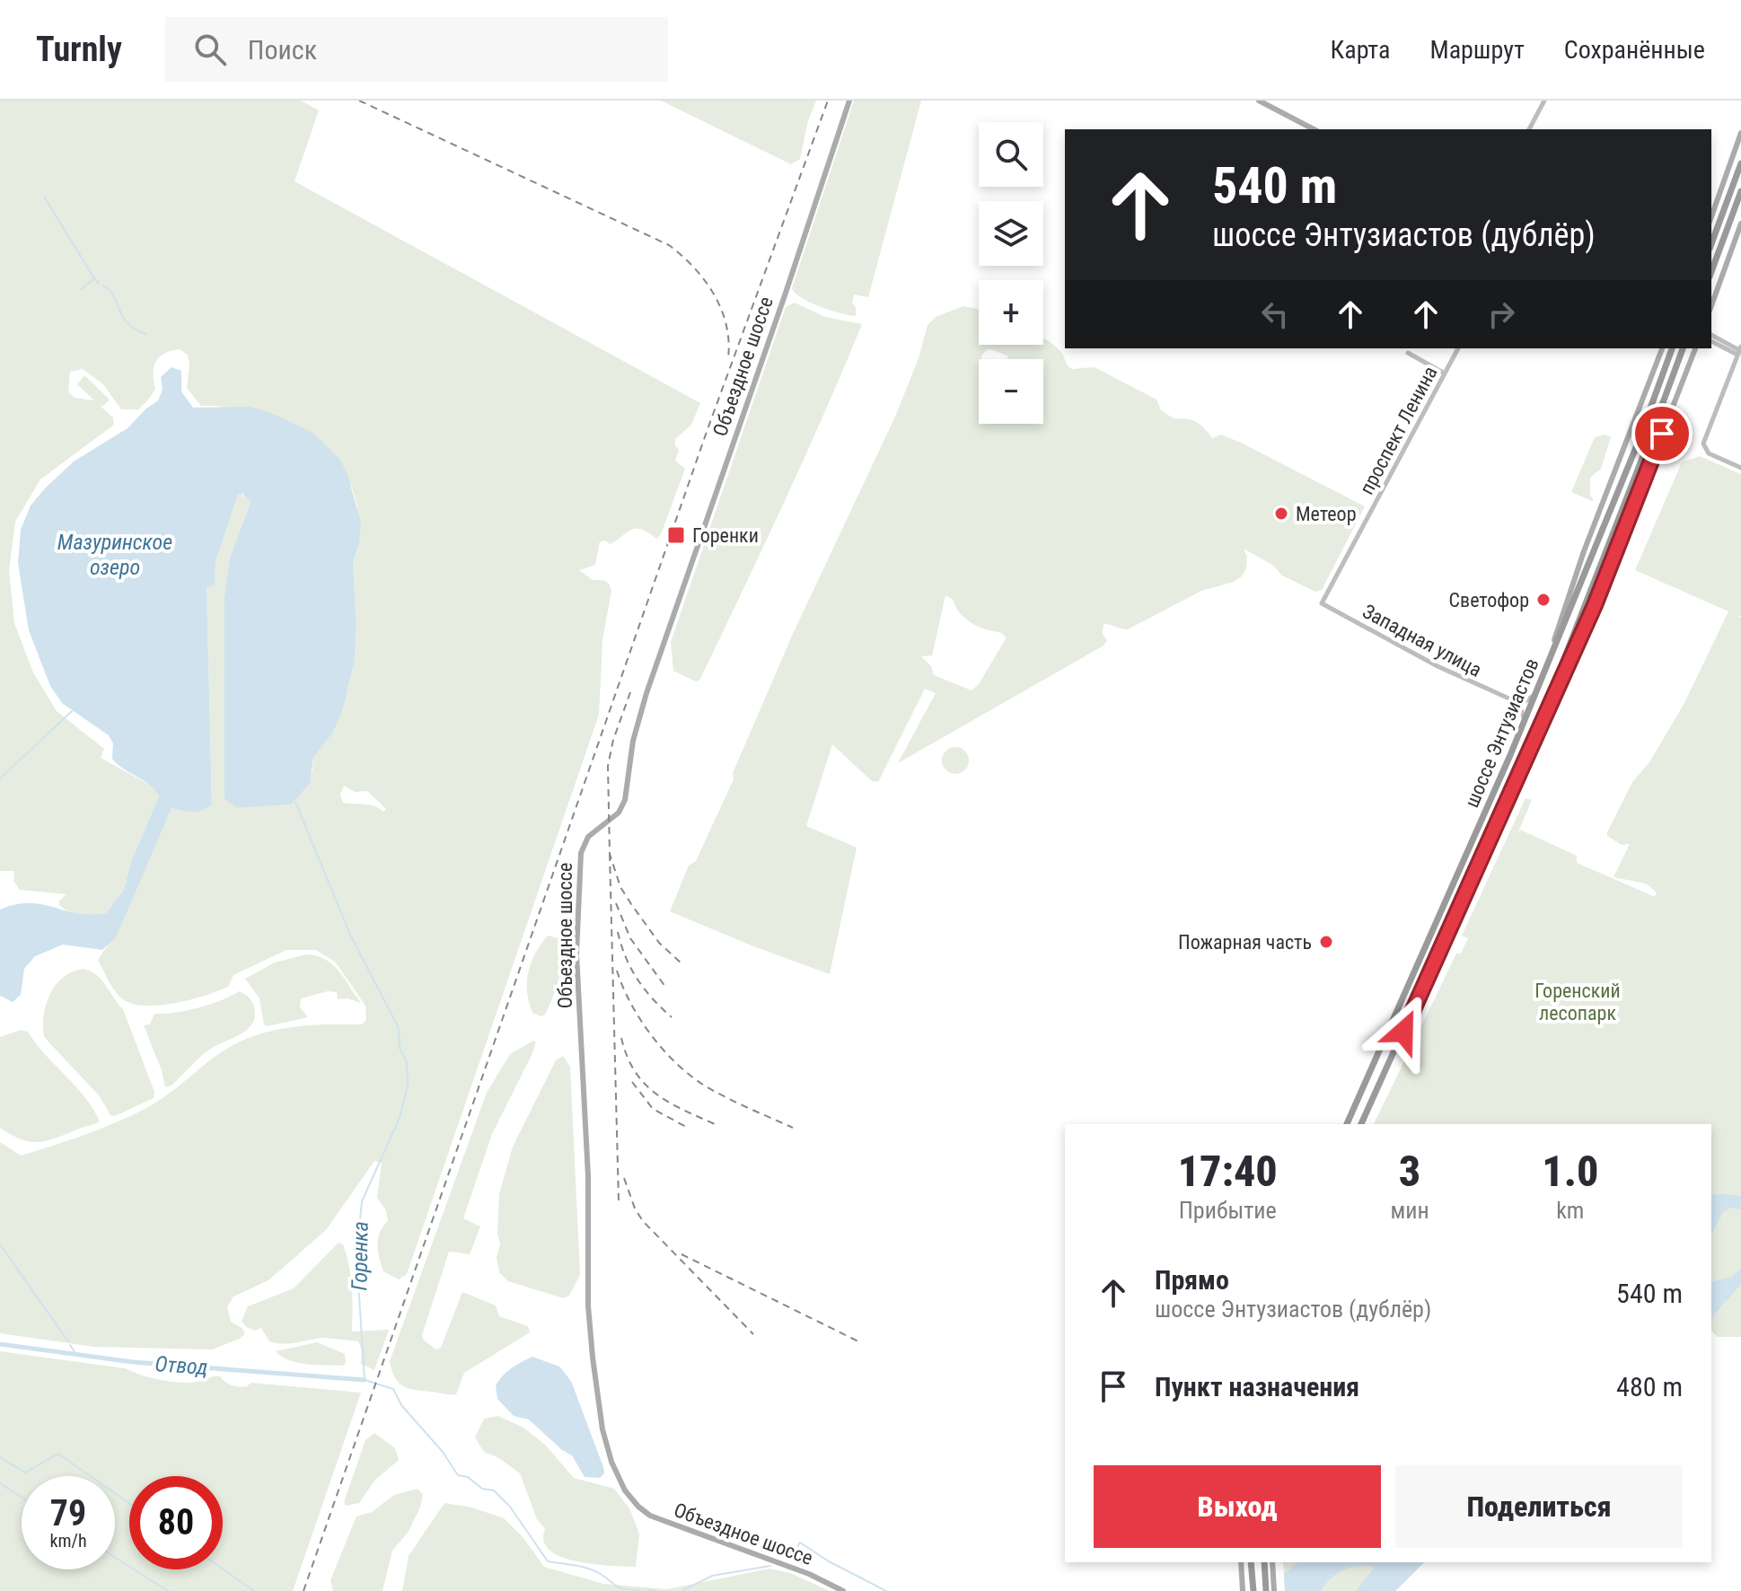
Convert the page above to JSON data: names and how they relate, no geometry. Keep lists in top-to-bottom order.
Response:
{
  "streets": {
    "highway": ["шоссе Энтузиастов"],
    "main road": ["Объездное шоссе"],
    "street": ["проспект Ленина", "Западная улица"]
  },
  "crossings": [
    ["проспект Ленина", "Западная улица"]
  ],
  "water": ["Мазуринское озеро", "Горенка", "Отвод"],
  "parks": ["Горенский лесопарк"],
  "places": {
    "other": ["Метеор", "Светофор", "Пожарная часть"],
    "transit": ["Горенки"]
  },
  "page": {
    "header": "Turnly",
    "search": "Поиск",
    "nav": ["Карта", "Маршрут", "Сохранённые"],
    "map_buttons": ["+", "−"],
    "turn": ["540 m", "шоссе Энтузиастов (дублёр)"],
    "eta": [
      "17:40",
      "Прибытие",
      "3",
      "мин",
      "1.0",
      "km"
    ],
    "list": [
      {
        "name": "Прямо",
        "note": "шоссе Энтузиастов (дублёр)",
        "value": "540 m"
      },
      {
        "name": "Пункт назначения",
        "value": "480 m"
      }
    ],
    "buttons": ["Выход", "Поделиться"],
    "speed": "79 km/h",
    "limit": "80"
  }
}
